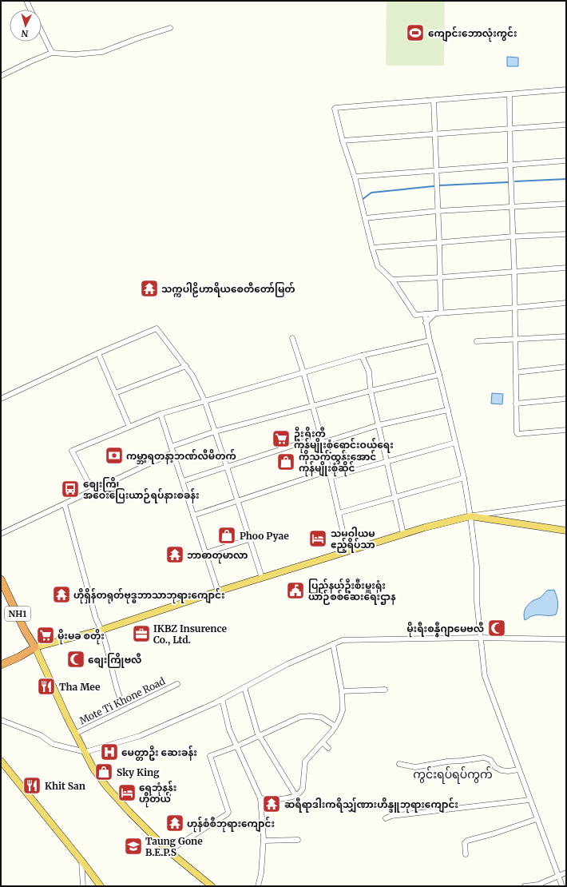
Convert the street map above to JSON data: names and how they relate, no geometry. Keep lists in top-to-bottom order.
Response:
{
  "streets": {
    "highway": ["NH1"],
    "street": ["Mote Ti Khone Road"]
  },
  "districts": ["ကွင်းရပ်ရပ်ကွက်"],
  "places": {
    "sports": ["ကျောင်းဘောလုံးကွင်း"],
    "temple": [
      "သက္ကပါဠိဟာရိယစေတီတော်မြတ်",
      "ဘာဓာတုမာလာ",
      "ဟိုရှိန်တရုတ်ဗုဒ္ဓဘာသာဘုရားကျောင်း",
      "ဆရီရာဒါးကရိသျှ်ဏားဟိန္ဒူဘုရားကျောင်း",
      "ဟုန်စံစီဘုရားကျောင်း"
    ],
    "supermarket": ["ဦးရှိုးတီ ကုန်မျိုးစုံရောင်းဝယ်ရေး", "မိုးမခ စတိုး"],
    "bank": ["ကမ္ဘာ့ရတနာ့ဘဏ်လီမိတက်"],
    "shop": ["ကိုသက်ထွန်းအောင် ကုန်မျိုးစုံဆိုင်", "Phoo Pyae", "Sky King"],
    "bus stop": ["စျေးကြို အဝေးပြေးယာဉ်ရပ်နားစခန်း"],
    "hotel": ["သမဝါယမ ဧည့်ရိပ်သာ", "ရွှေဘုံနန်း ဟိုတယ်"],
    "public building": ["ပြည်နယ်ဦးစီးမှူးရုံး ယာဉ်စစ်ဆေးရေးဌာန"],
    "mosque": ["မိုးရီးစန္နီဂျာမေဗလီ", "စျေးကြိုဗလီ"],
    "office": ["IKBZ Insurence Co., Ltd."],
    "restaurant": ["Tha Mee", "Khit San"],
    "hospital": ["မေတ္တာဦး ဆေးခန်း"],
    "school or university": ["Taung Gone B.E.P.S"]
  },
  "north": "bottom"
}
